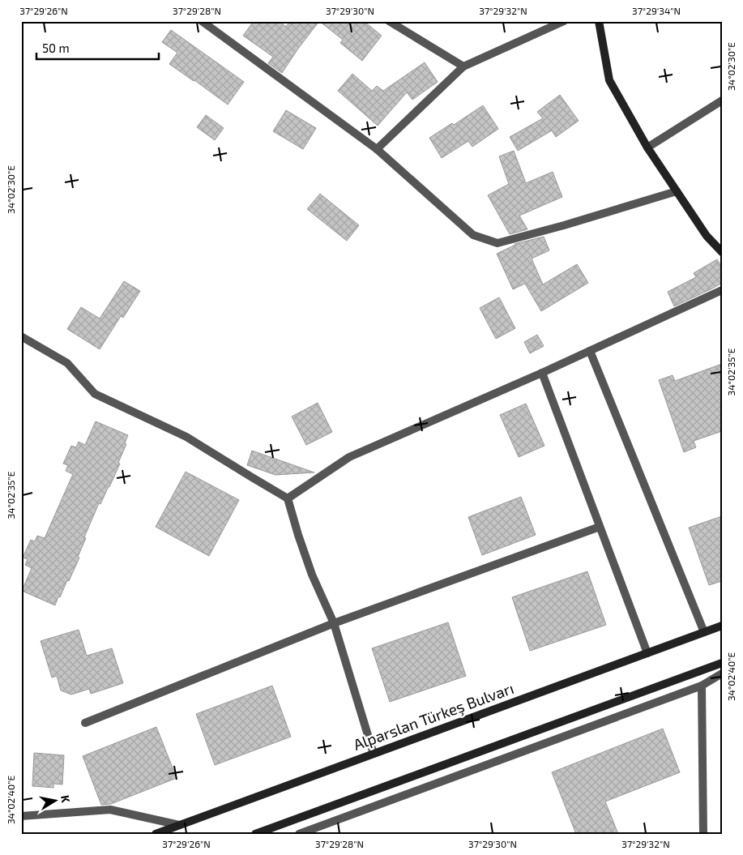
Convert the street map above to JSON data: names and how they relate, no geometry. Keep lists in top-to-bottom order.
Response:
{
  "streets": {
    "main road": ["Alparslan Türkeş Bulvarı"]
  },
  "scale_bar": "50 m",
  "north": "right",
  "coordinates": [
    "37°29'26\"N",
    "37°29'28\"N",
    "37°29'30\"N",
    "37°29'32\"N",
    "37°29'34\"N",
    "34°02'30\"E",
    "34°02'35\"E",
    "34°02'40\"E"
  ]
}
